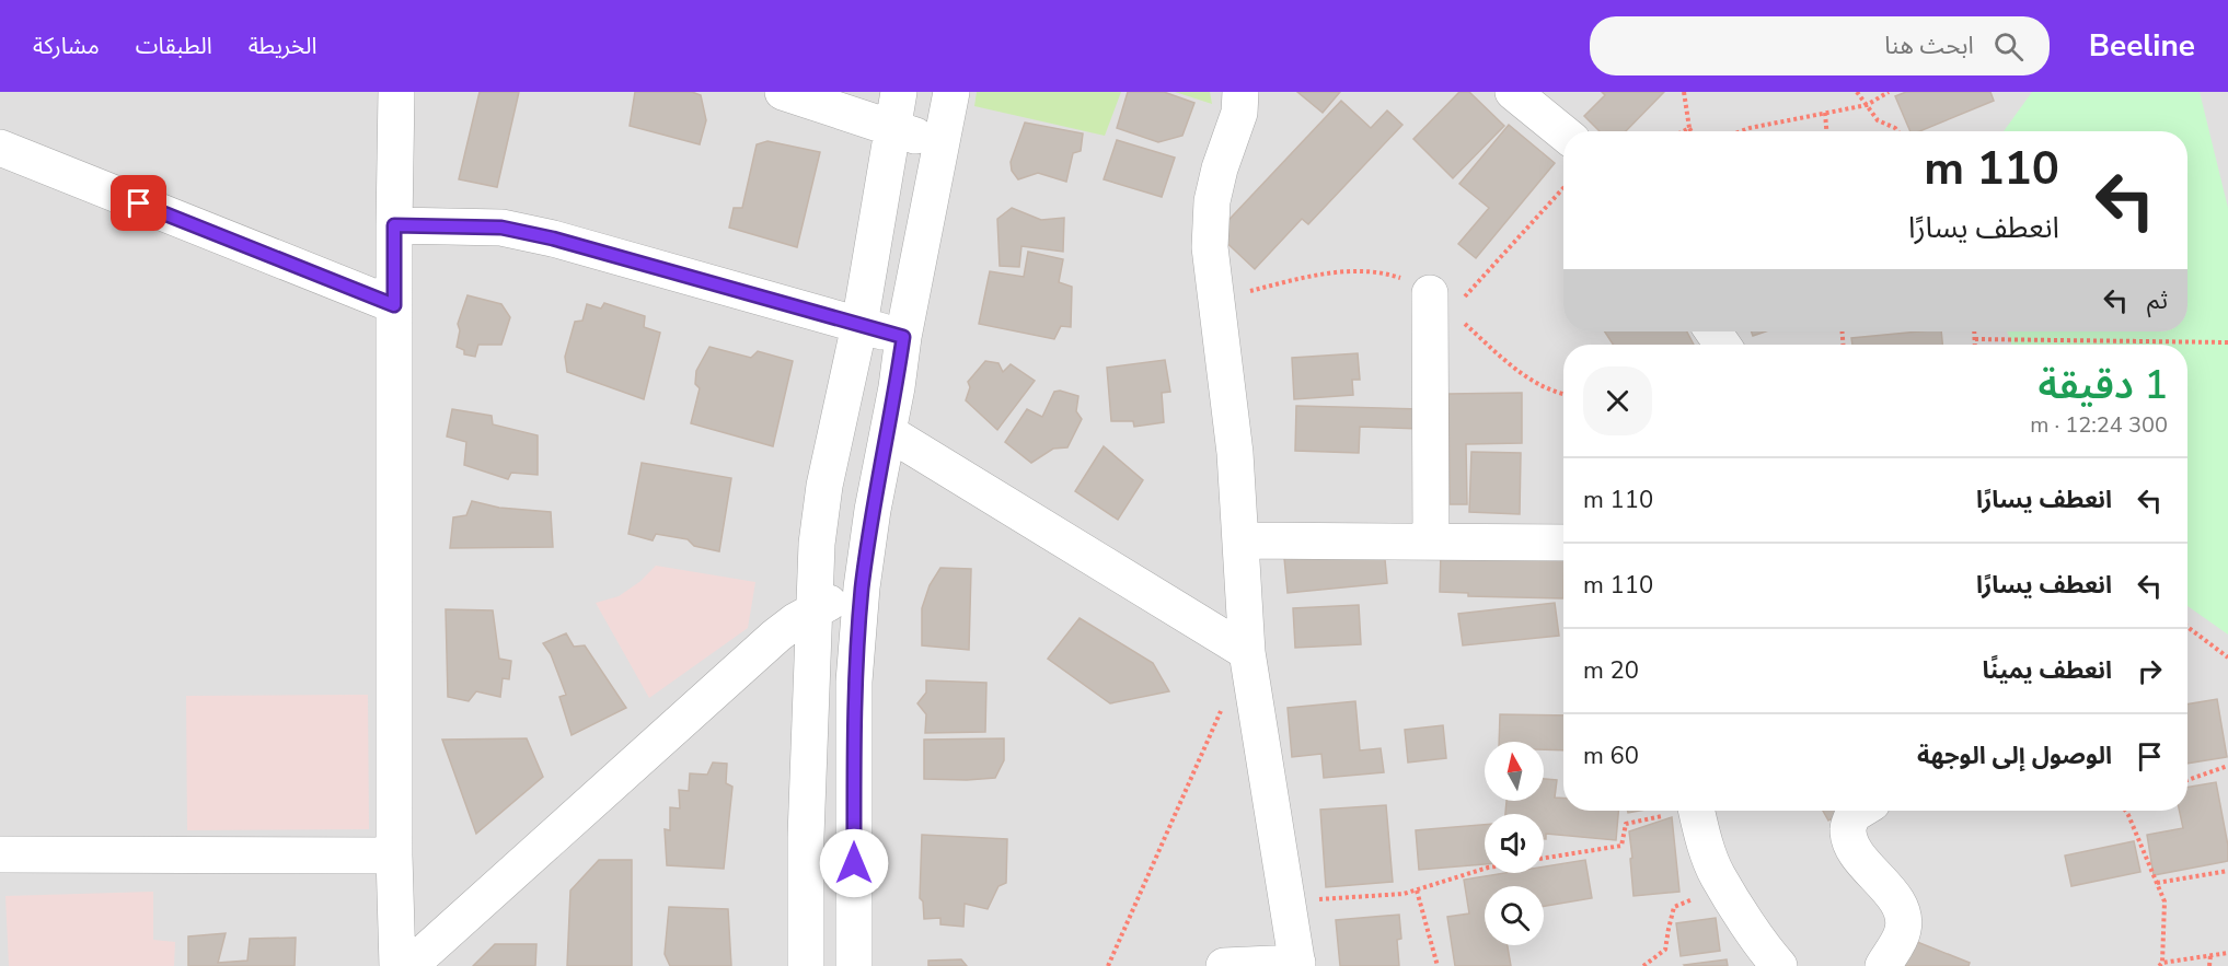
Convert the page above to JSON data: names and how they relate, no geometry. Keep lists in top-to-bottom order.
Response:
{
  "north": "top",
  "page": {
    "header": "Beeline",
    "search": "ابحث هنا",
    "nav": ["الخريطة", "الطبقات", "مشاركة"],
    "turn": ["110 m", "انعطف يسارًا"],
    "then": "ثم",
    "heading": ["1 دقيقة", "300 m · 12:24"],
    "list": [
      {
        "name": "انعطف يسارًا",
        "value": "110 m"
      },
      {
        "name": "انعطف يسارًا",
        "value": "110 m"
      },
      {
        "name": "انعطف يمينًا",
        "value": "20 m"
      },
      {
        "name": "الوصول إلى الوجهة",
        "value": "60 m"
      }
    ]
  }
}
